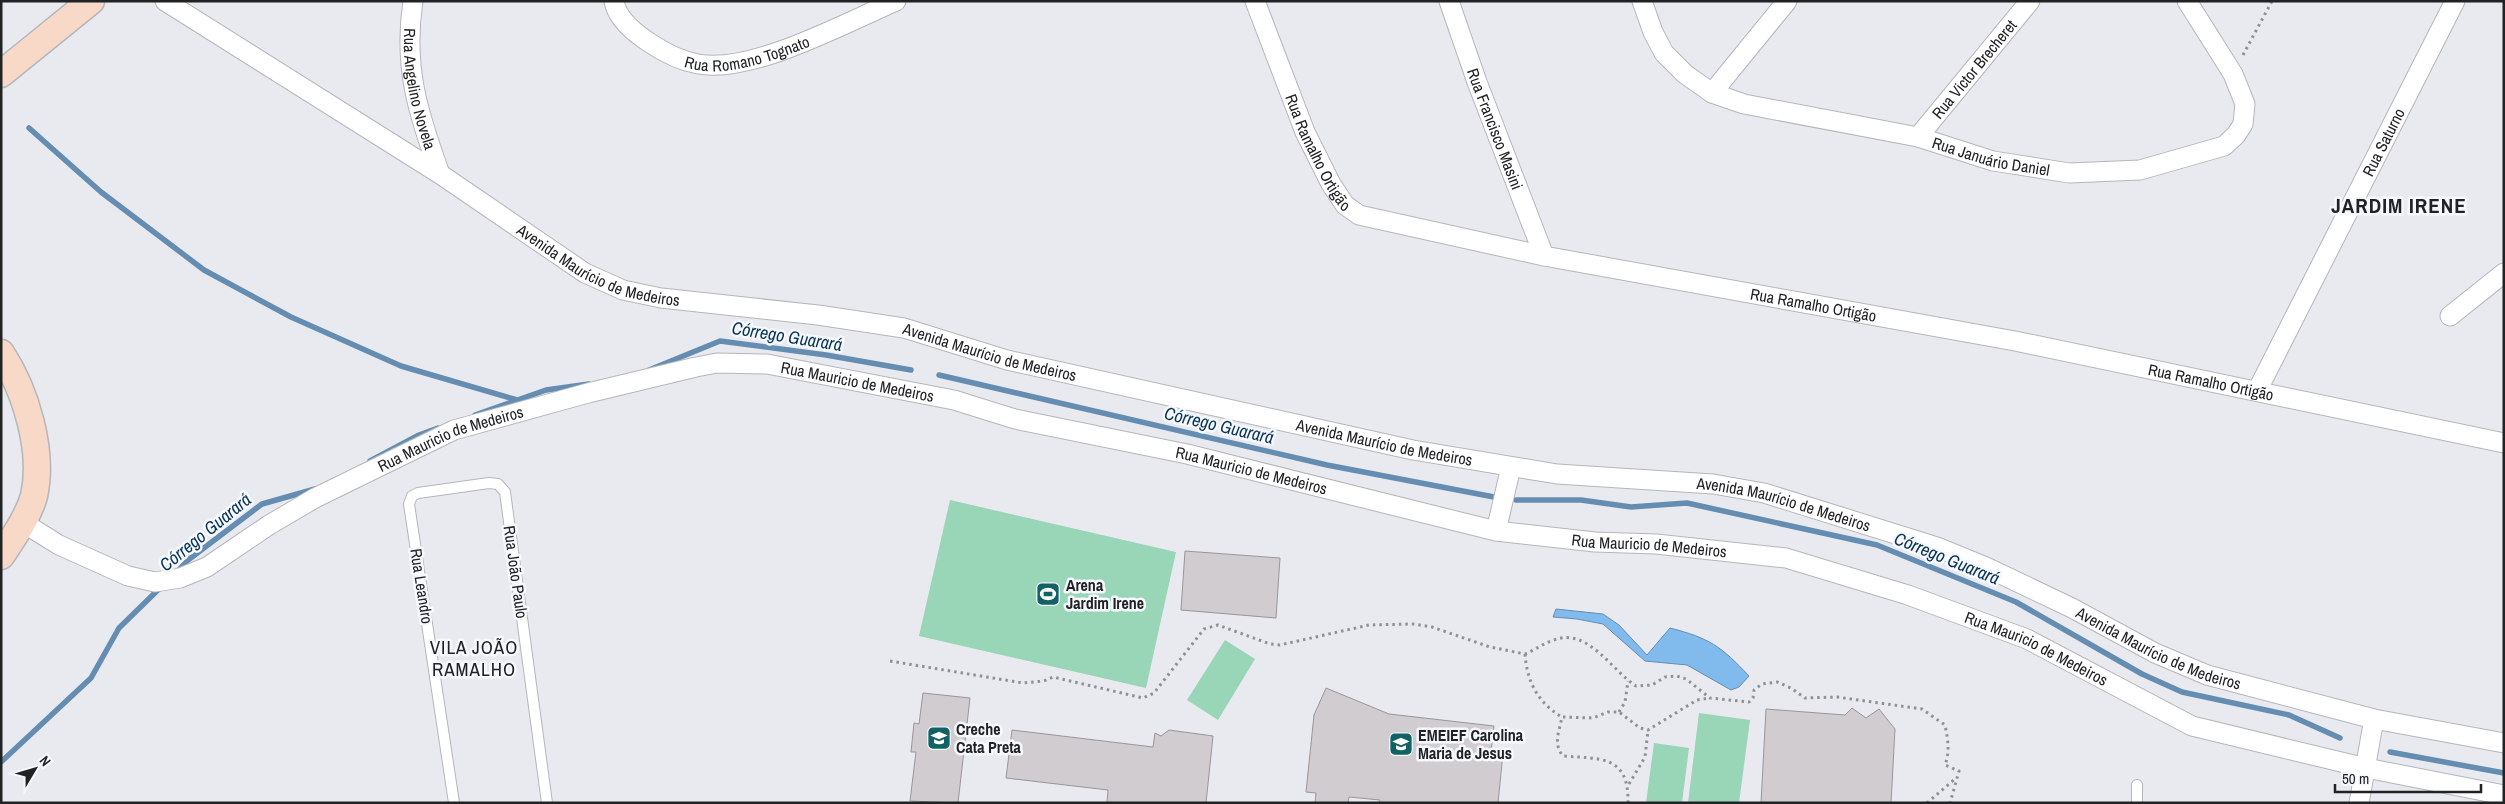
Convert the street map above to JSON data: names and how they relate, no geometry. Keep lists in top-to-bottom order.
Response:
{
  "streets": {
    "street": [
      "Rua Romano Tognato",
      "Rua Victor Brecheret",
      "Rua Angelino Novela",
      "Rua Francisco Masini",
      "Rua Saturno",
      "Rua Ramalho Ortigão",
      "Rua Januário Daniel",
      "Avenida Maurício de Medeiros",
      "Rua Mauricio de Medeiros"
    ],
    "lane": ["Rua João Paulo", "Rua Leandro"]
  },
  "crossings": [
    ["Rua Victor Brecheret", "Rua Januário Daniel"],
    ["Rua Angelino Novela", "Avenida Maurício de Medeiros"],
    ["Rua Francisco Masini", "Rua Ramalho Ortigão"],
    ["Rua Saturno", "Rua Ramalho Ortigão"],
    ["Rua João Paulo", "Rua Leandro"]
  ],
  "districts": ["JARDIM IRENE", "VILA JOÃO RAMALHO"],
  "water": ["Córrego Guarará"],
  "places": {
    "sports": ["Arena Jardim Irene"],
    "school or university": ["Creche Cata Preta", "EMEIEF Carolina Maria de Jesus"]
  },
  "scale_bar": "50 m",
  "north": "top right"
}
